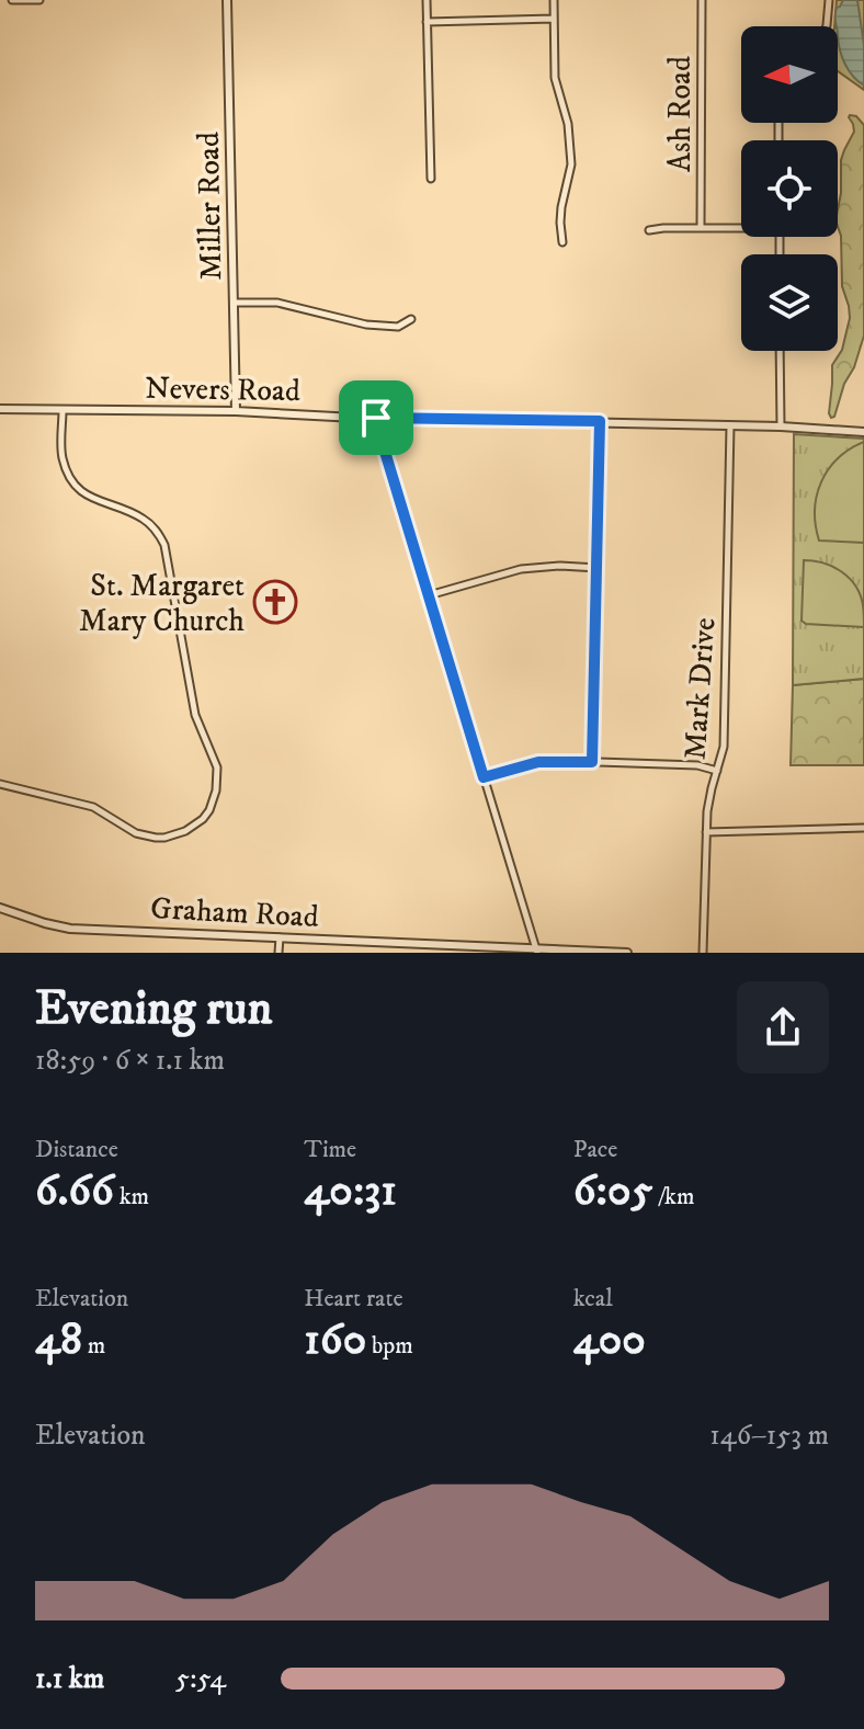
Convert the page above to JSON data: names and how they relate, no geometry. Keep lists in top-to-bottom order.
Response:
{
  "streets": {
    "street": [
      "Ash Road",
      "Miller Road",
      "Nevers Road",
      "Mark Drive",
      "Graham Road"
    ]
  },
  "crossings": [
    ["Miller Road", "Nevers Road"],
    ["Nevers Road", "Mark Drive"]
  ],
  "places": {
    "church": ["St. Margaret Mary Church"]
  },
  "north": "left",
  "page": {
    "heading": ["Evening run", "18:59 · 6 × 1.1 km"],
    "stats": [
      ["Distance", "6.66 km"],
      ["Time", "40:31"],
      ["Pace", "6:05 /km"],
      ["Elevation", "48 m"],
      ["Heart rate", "160 bpm"],
      ["kcal", "400"]
    ],
    "chart": ["Elevation", "146–153 m"],
    "list": [
      {
        "name": "1.1 km",
        "note": "5:54"
      }
    ]
  }
}
